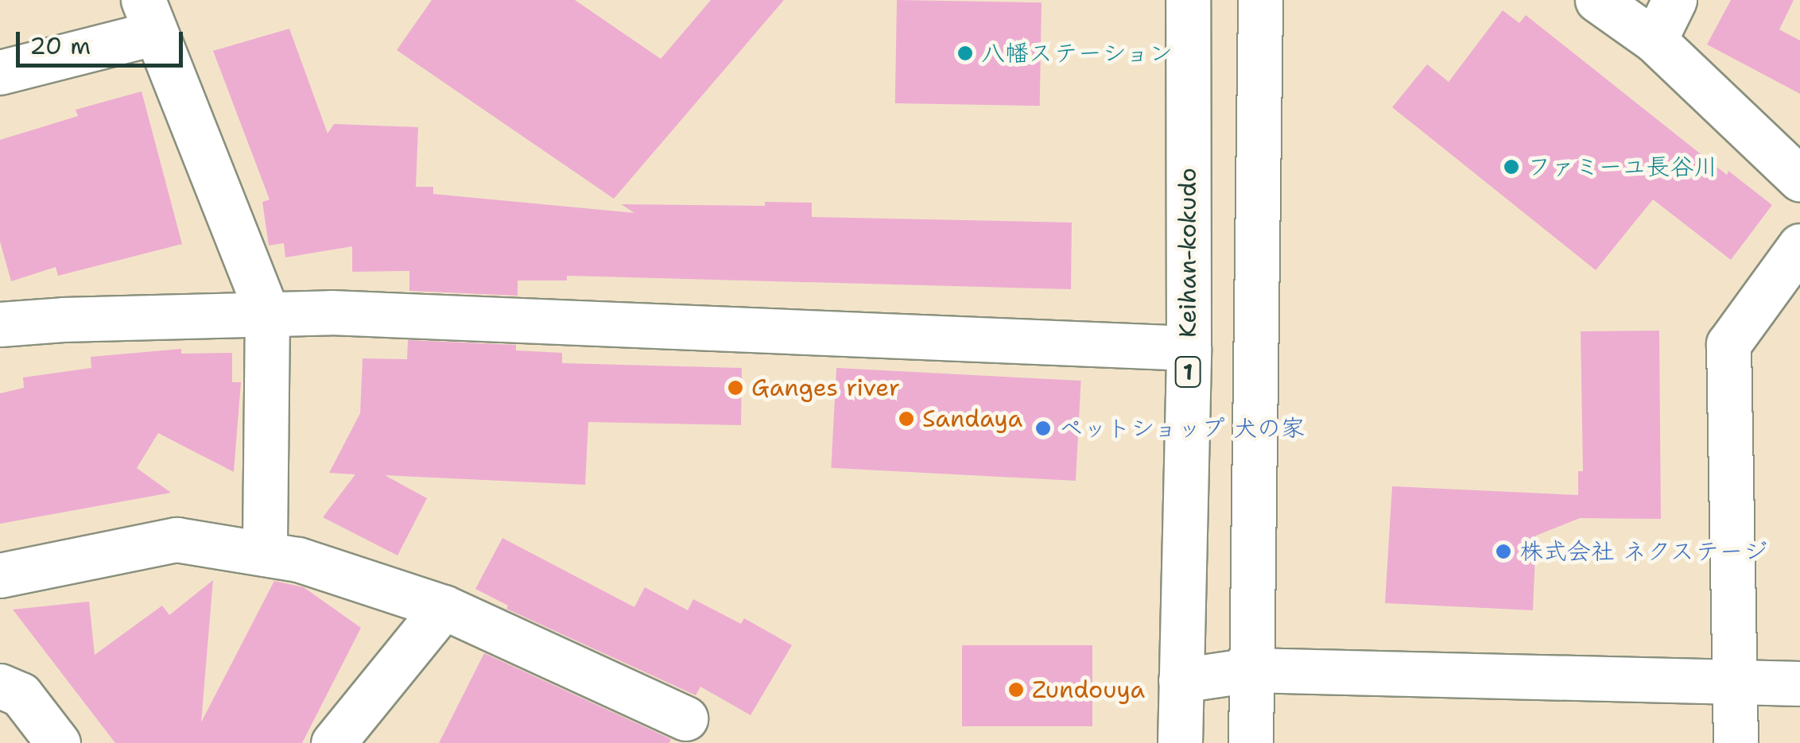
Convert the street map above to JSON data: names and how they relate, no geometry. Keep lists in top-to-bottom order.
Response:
{
  "streets": {
    "main road": ["Keihan-kokudo", "1"]
  },
  "places": [
    "八幡ステーション",
    "ファミーユ長谷川",
    "Ganges river",
    "Sandaya",
    "ペットショップ 犬の家",
    "株式会社 ネクステージ",
    "Zundouya"
  ],
  "scale_bar": "20 m"
}
